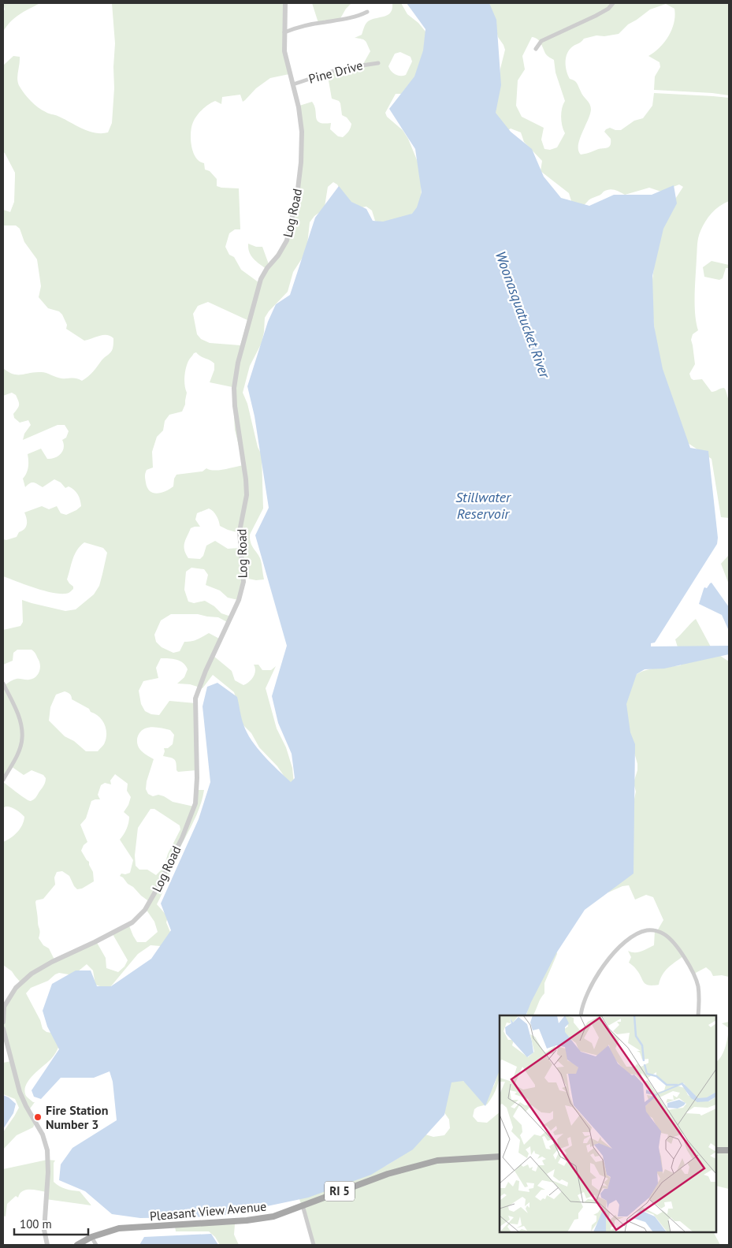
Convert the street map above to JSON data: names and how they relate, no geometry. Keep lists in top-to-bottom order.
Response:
{
  "streets": {
    "main road": ["RI 5", "Pleasant View Avenue"],
    "street": ["Pine Drive", "Log Road"]
  },
  "crossings": [
    ["Pine Drive", "Log Road"]
  ],
  "water": ["Woonasquatucket River", "Stillwater Reservoir"],
  "places": ["Fire Station Number 3"],
  "scale_bar": "100 m"
}
